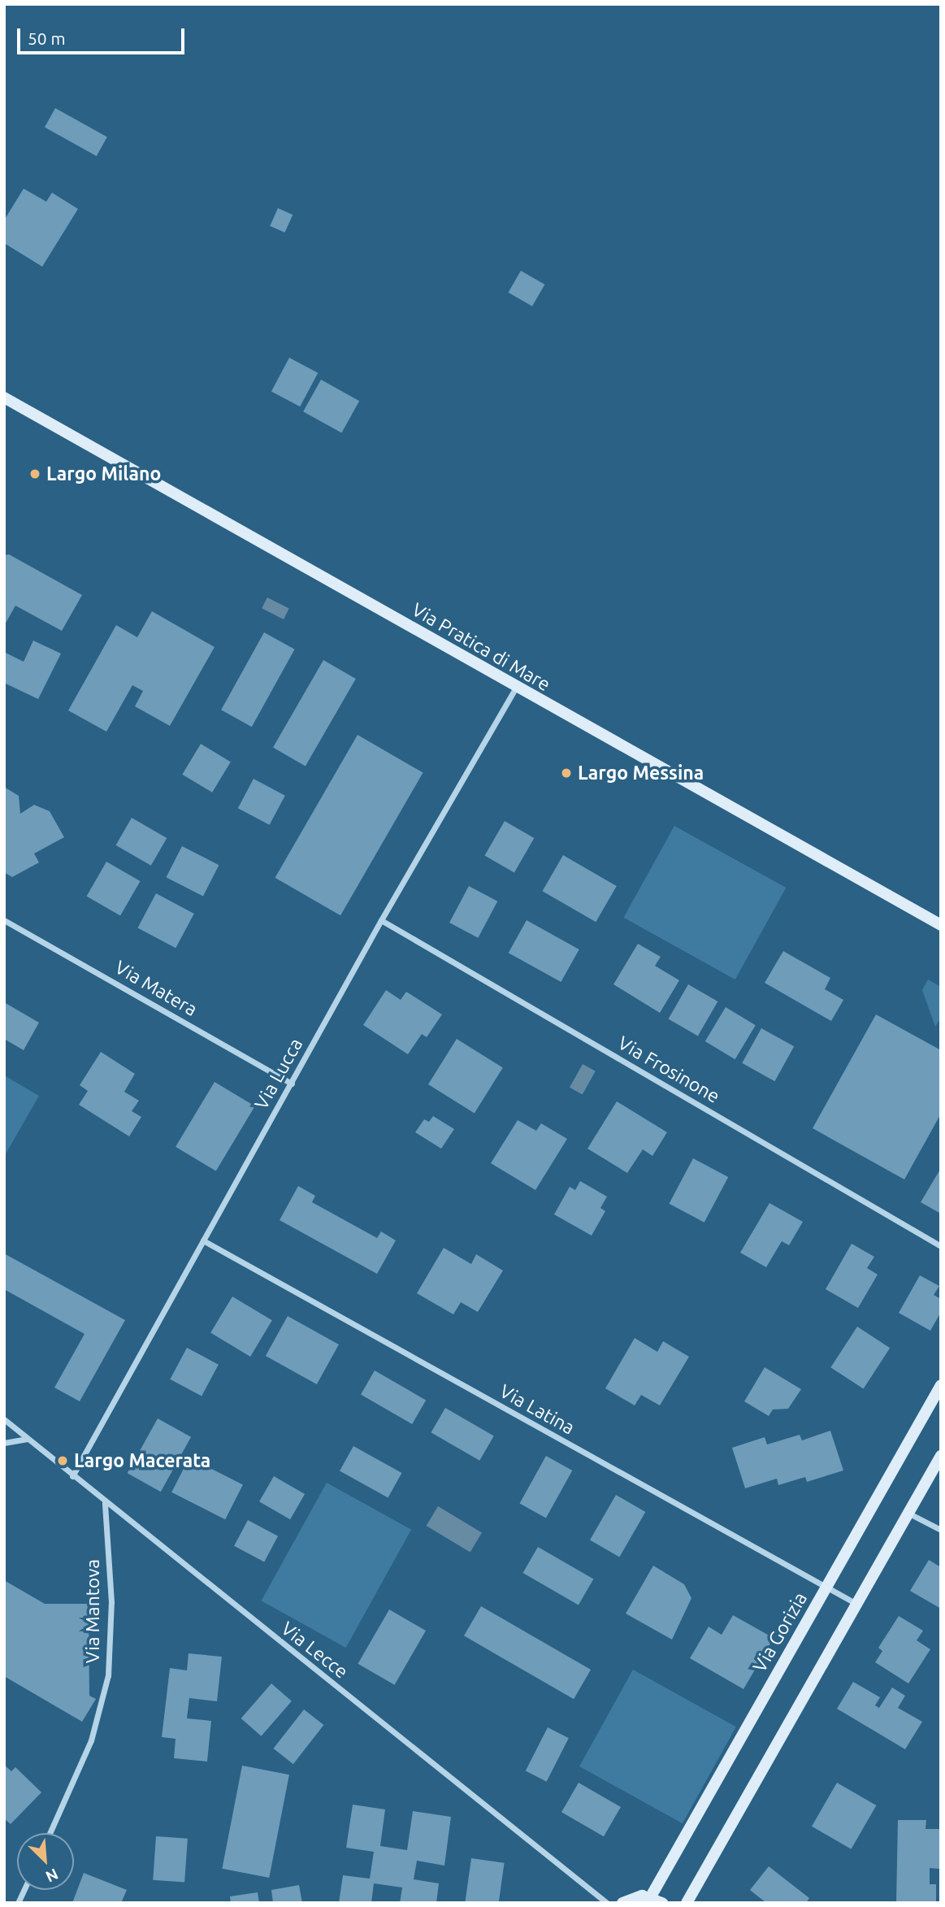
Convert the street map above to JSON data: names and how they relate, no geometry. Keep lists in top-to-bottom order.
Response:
{
  "streets": {
    "street": [
      "Via Pratica di Mare",
      "Via Matera",
      "Via Frosinone",
      "Via Lucca",
      "Via Latina",
      "Via Mantova",
      "Via Gorizia",
      "Via Lecce"
    ]
  },
  "crossings": [
    ["Via Pratica di Mare", "Via Lucca"],
    ["Via Matera", "Via Lucca"],
    ["Via Frosinone", "Via Lucca"],
    ["Via Lucca", "Via Latina"],
    ["Via Lucca", "Via Lecce"],
    ["Via Latina", "Via Gorizia"],
    ["Via Mantova", "Via Lecce"]
  ],
  "places": ["Largo Milano", "Largo Messina", "Largo Macerata"],
  "scale_bar": "50 m",
  "north": "bottom right"
}
